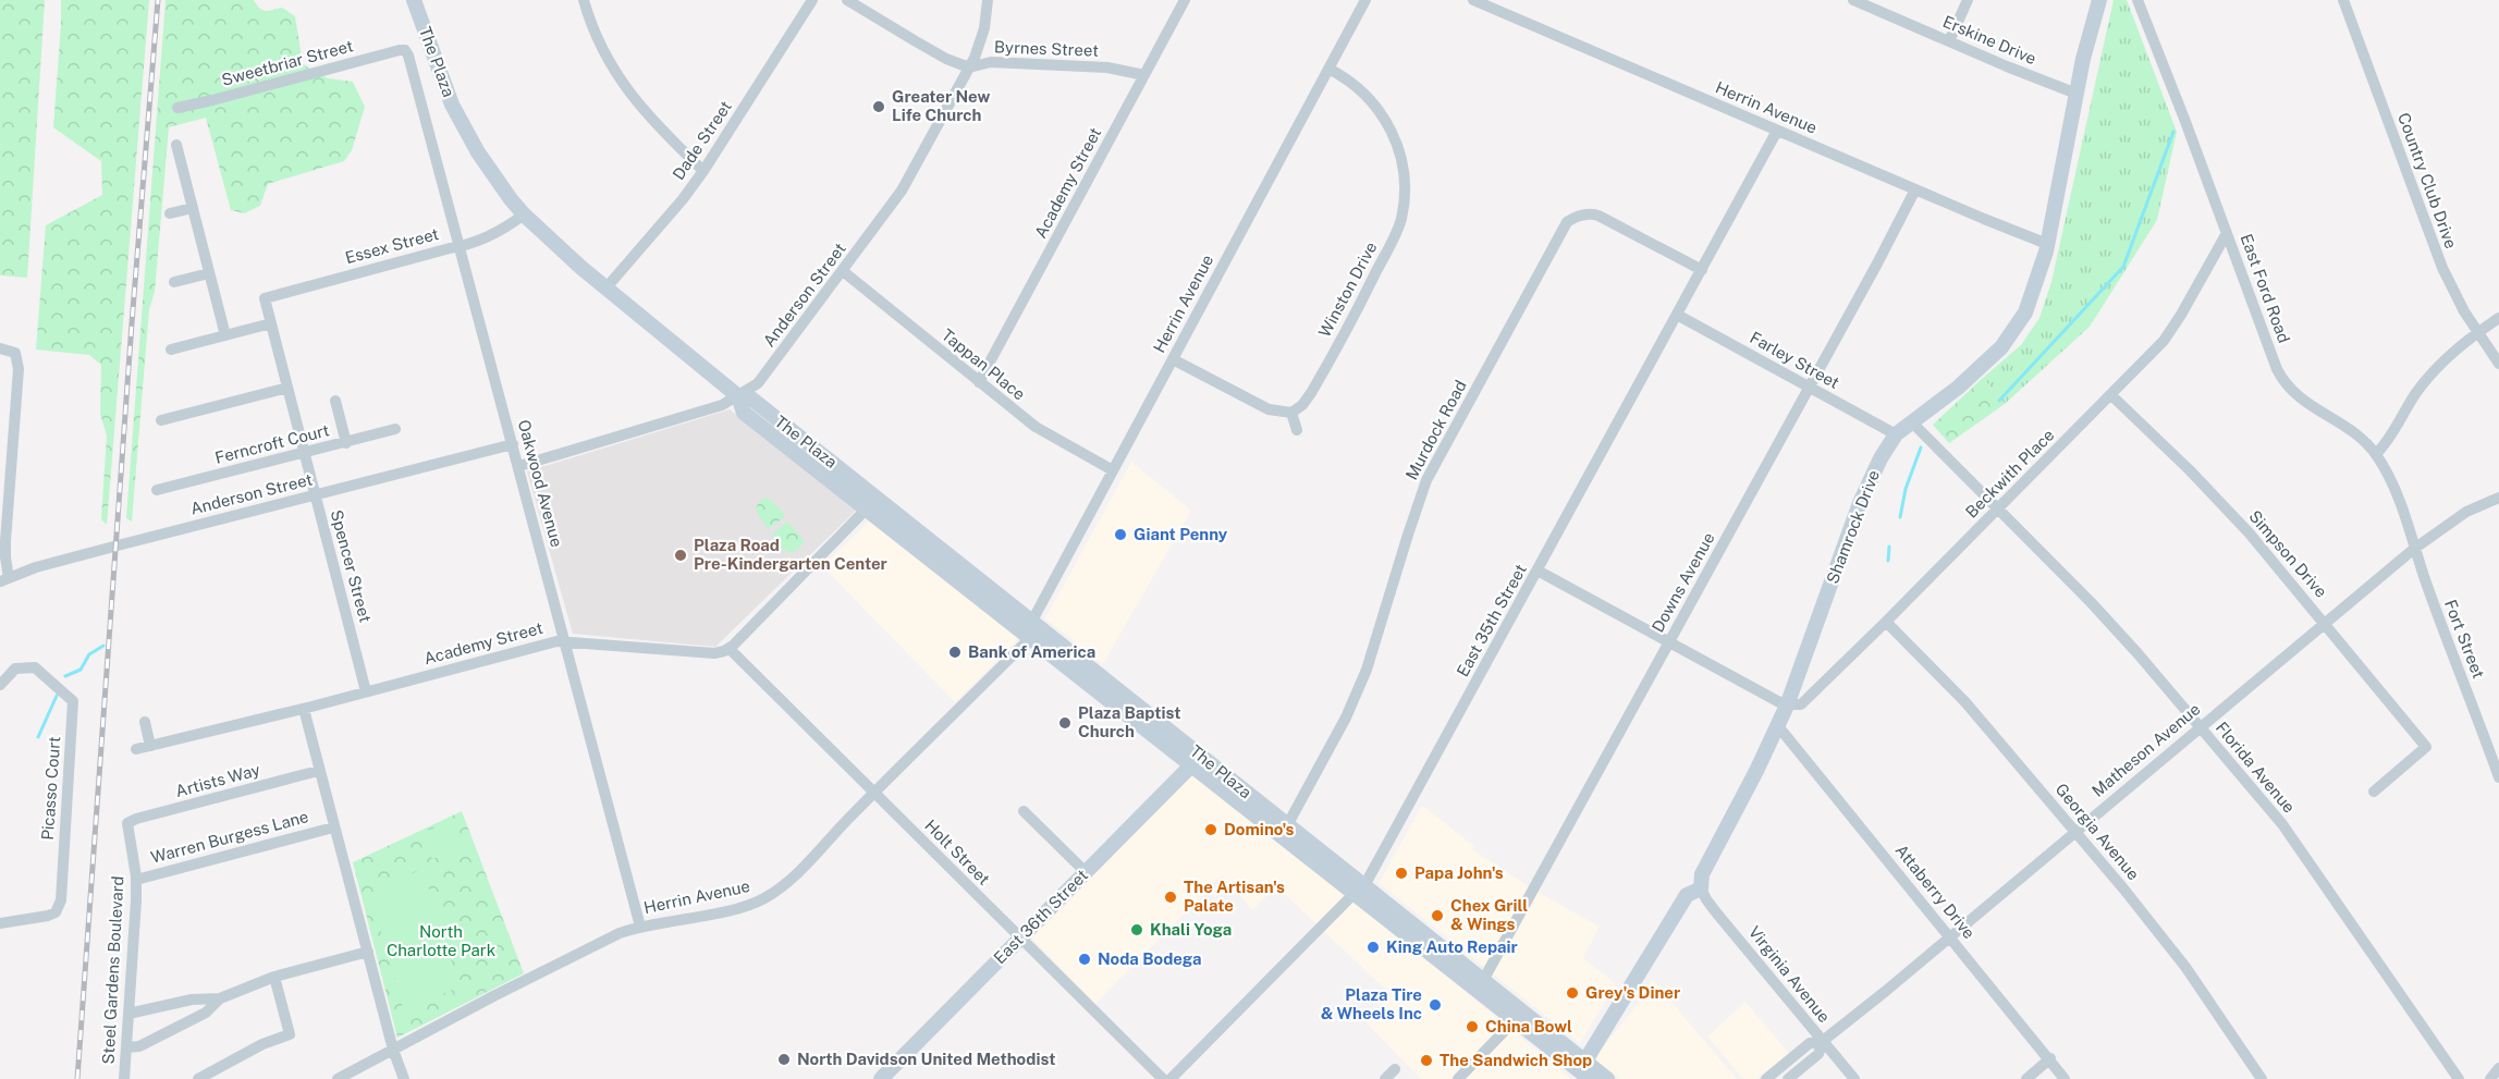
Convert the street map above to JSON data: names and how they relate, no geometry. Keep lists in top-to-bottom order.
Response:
{
  "streets": {
    "main road": ["The Plaza", "Shamrock Drive", "East 36th Street"],
    "street": [
      "Erskine Drive",
      "Byrnes Street",
      "Sweetbriar Street",
      "Herrin Avenue",
      "Dade Street",
      "Country Club Drive",
      "Academy Street",
      "Essex Street",
      "East Ford Road",
      "Winston Drive",
      "Anderson Street",
      "Farley Street",
      "Tappan Place",
      "Murdock Road",
      "Ferncroft Court",
      "Beckwith Place",
      "Oakwood Avenue",
      "Simpson Drive",
      "Spencer Street",
      "Downs Avenue",
      "East 35th Street",
      "Fort Street",
      "Matheson Avenue",
      "Florida Avenue",
      "Artists Way",
      "Picasso Court",
      "Georgia Avenue",
      "Warren Burgess Lane",
      "Holt Street",
      "Attaberry Drive",
      "Steel Gardens Boulevard",
      "Virginia Avenue"
    ]
  },
  "crossings": [
    ["Erskine Drive", "Shamrock Drive"],
    ["Byrnes Street", "Academy Street"],
    ["Byrnes Street", "Anderson Street"],
    ["The Plaza", "Herrin Avenue"],
    ["The Plaza", "Dade Street"],
    ["The Plaza", "Essex Street"],
    ["The Plaza", "Anderson Street"],
    ["The Plaza", "Murdock Road"],
    ["The Plaza", "Downs Avenue"],
    ["The Plaza", "East 35th Street"],
    ["The Plaza", "East 36th Street"],
    ["Sweetbriar Street", "Oakwood Avenue"],
    ["Herrin Avenue", "Winston Drive"],
    ["Herrin Avenue", "Tappan Place"],
    ["Herrin Avenue", "Oakwood Avenue"],
    ["Herrin Avenue", "Shamrock Drive"],
    ["Herrin Avenue", "Downs Avenue"],
    ["Herrin Avenue", "East 35th Street"],
    ["Herrin Avenue", "Holt Street"],
    ["Academy Street", "Tappan Place"],
    ["Academy Street", "Oakwood Avenue"],
    ["Academy Street", "Spencer Street"],
    ["Academy Street", "Holt Street"],
    ["Essex Street", "Oakwood Avenue"],
    ["Essex Street", "Spencer Street"],
    ["East Ford Road", "Beckwith Place"],
    ["East Ford Road", "Fort Street"],
    ["East Ford Road", "Matheson Avenue"],
    ["Anderson Street", "Tappan Place"],
    ["Anderson Street", "Oakwood Avenue"],
    ["Anderson Street", "Spencer Street"],
    ["Farley Street", "Shamrock Drive"],
    ["Farley Street", "Downs Avenue"],
    ["Farley Street", "East 35th Street"],
    ["Murdock Road", "East 35th Street"],
    ["Ferncroft Court", "Spencer Street"],
    ["Beckwith Place", "Shamrock Drive"],
    ["Beckwith Place", "Simpson Drive"],
    ["Beckwith Place", "Florida Avenue"],
    ["Beckwith Place", "Georgia Avenue"],
    ["Shamrock Drive", "Florida Avenue"],
    ["Shamrock Drive", "Attaberry Drive"],
    ["Shamrock Drive", "Virginia Avenue"],
    ["Simpson Drive", "Matheson Avenue"],
    ["Fort Street", "Matheson Avenue"],
    ["Matheson Avenue", "Florida Avenue"],
    ["Matheson Avenue", "Georgia Avenue"],
    ["Matheson Avenue", "Attaberry Drive"],
    ["Matheson Avenue", "Virginia Avenue"],
    ["Artists Way", "Steel Gardens Boulevard"],
    ["Warren Burgess Lane", "Steel Gardens Boulevard"],
    ["Holt Street", "East 36th Street"]
  ],
  "parks": ["North Charlotte Park"],
  "places": [
    "Greater New Life Church",
    "Giant Penny",
    "Plaza Road Pre-Kindergarten Center",
    "Bank of America",
    "Plaza Baptist Church",
    "Domino's",
    "Papa John's",
    "The Artisan's Palate",
    "Chex Grill & Wings",
    "Khali Yoga",
    "King Auto Repair",
    "Noda Bodega",
    "Grey's Diner",
    "Plaza Tire & Wheels Inc",
    "China Bowl",
    "North Davidson United Methodist",
    "The Sandwich Shop"
  ]
}
